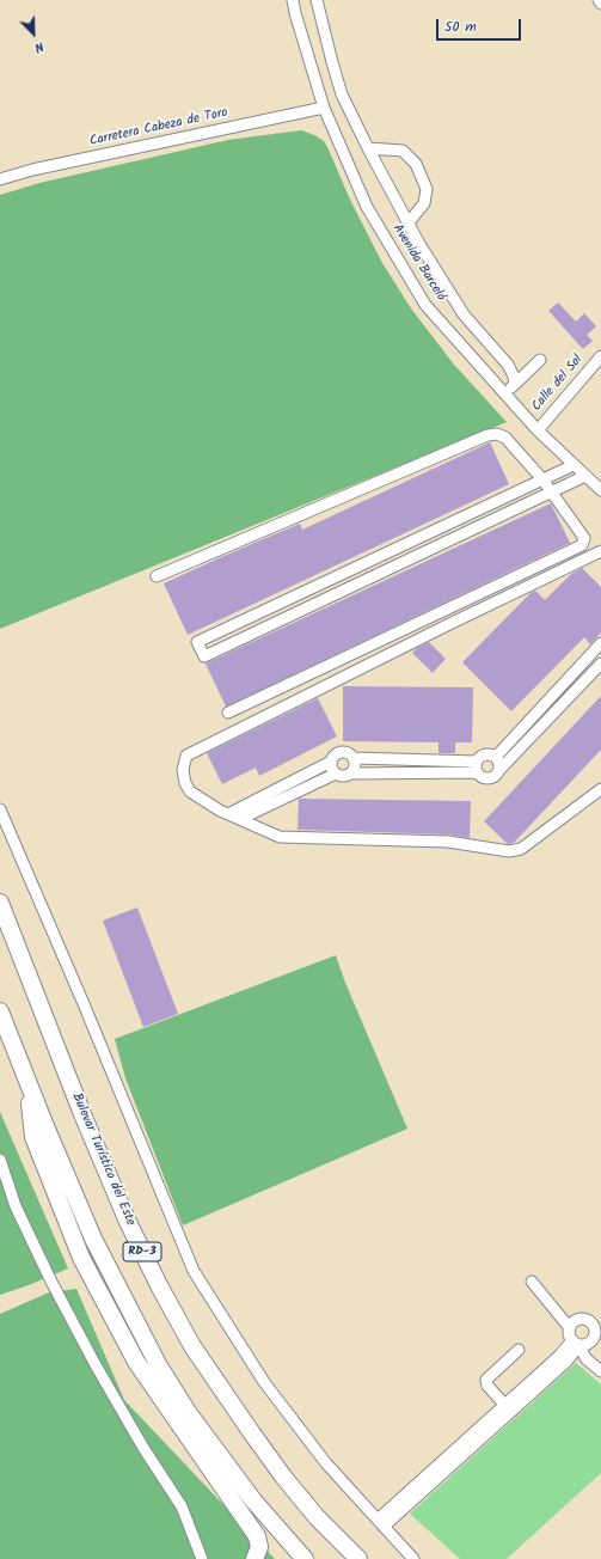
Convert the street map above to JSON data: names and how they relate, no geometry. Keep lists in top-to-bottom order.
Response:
{
  "streets": {
    "highway": ["Bulevar Turístico del Este", "RD-3"],
    "street": ["Carretera Cabeza de Toro", "Avenida Barceló", "Calle del Sol"]
  },
  "crossings": [
    ["Carretera Cabeza de Toro", "Avenida Barceló"],
    ["Avenida Barceló", "Calle del Sol"]
  ],
  "scale_bar": "50 m",
  "north": "bottom right"
}
